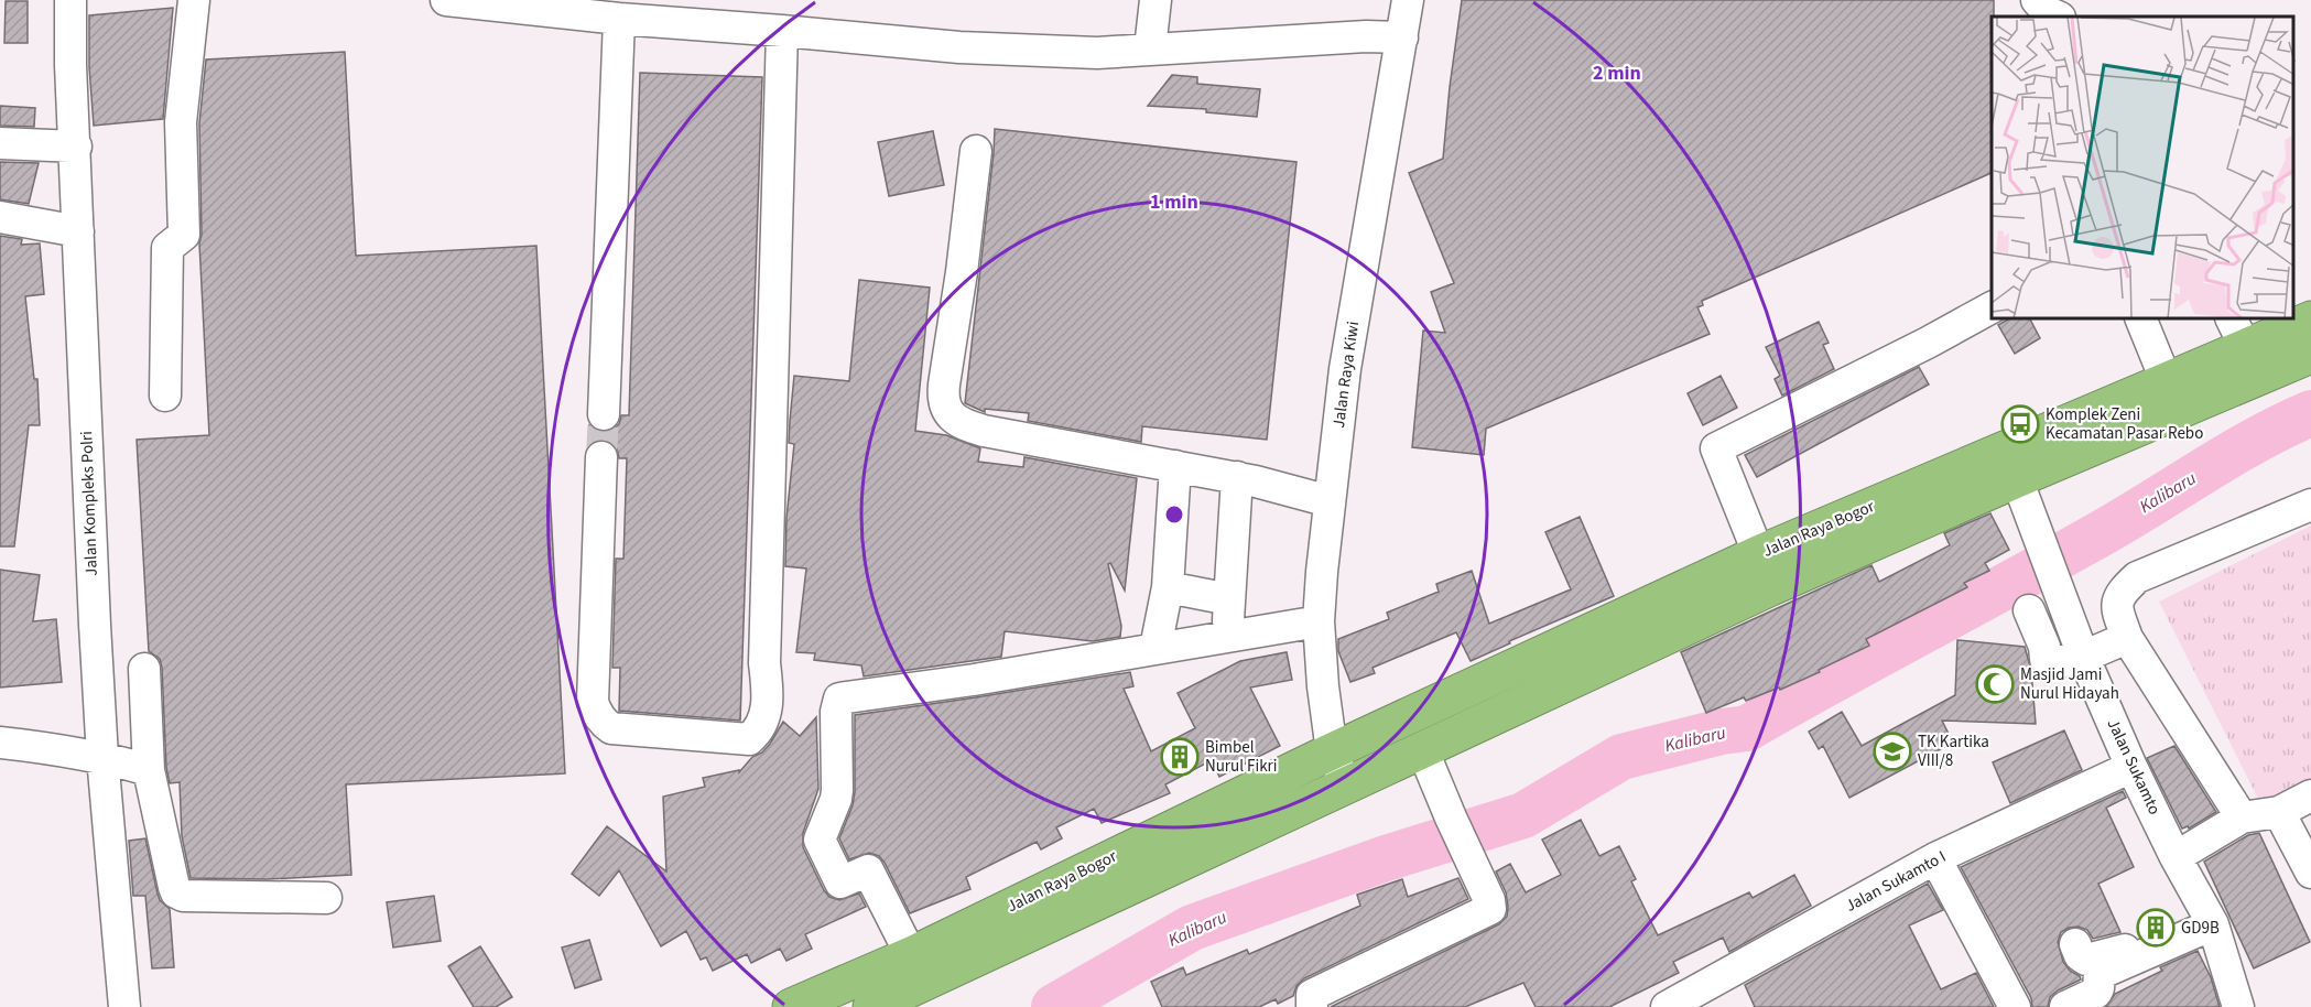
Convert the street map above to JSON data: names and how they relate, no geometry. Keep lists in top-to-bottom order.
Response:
{
  "streets": {
    "highway": ["Jalan Raya Bogor"],
    "street": [
      "Jalan Raya Kiwi",
      "Jalan Kompleks Polri",
      "Jalan Sukamto",
      "Jalan Sukamto I"
    ]
  },
  "crossings": [
    ["Jalan Raya Kiwi", "Jalan Raya Bogor"],
    ["Jalan Raya Bogor", "Jalan Sukamto"],
    ["Jalan Sukamto", "Jalan Sukamto I"]
  ],
  "water": ["Kalibaru"],
  "places": {
    "bus stop": ["Komplek Zeni Kecamatan Pasar Rebo"],
    "mosque": ["Masjid Jami Nurul Hidayah"],
    "school or university": ["TK Kartika VIII/8"],
    "building": ["Bimbel Nurul Fikri", "GD9B"]
  },
  "rings": ["2 min", "1 min"]
}
